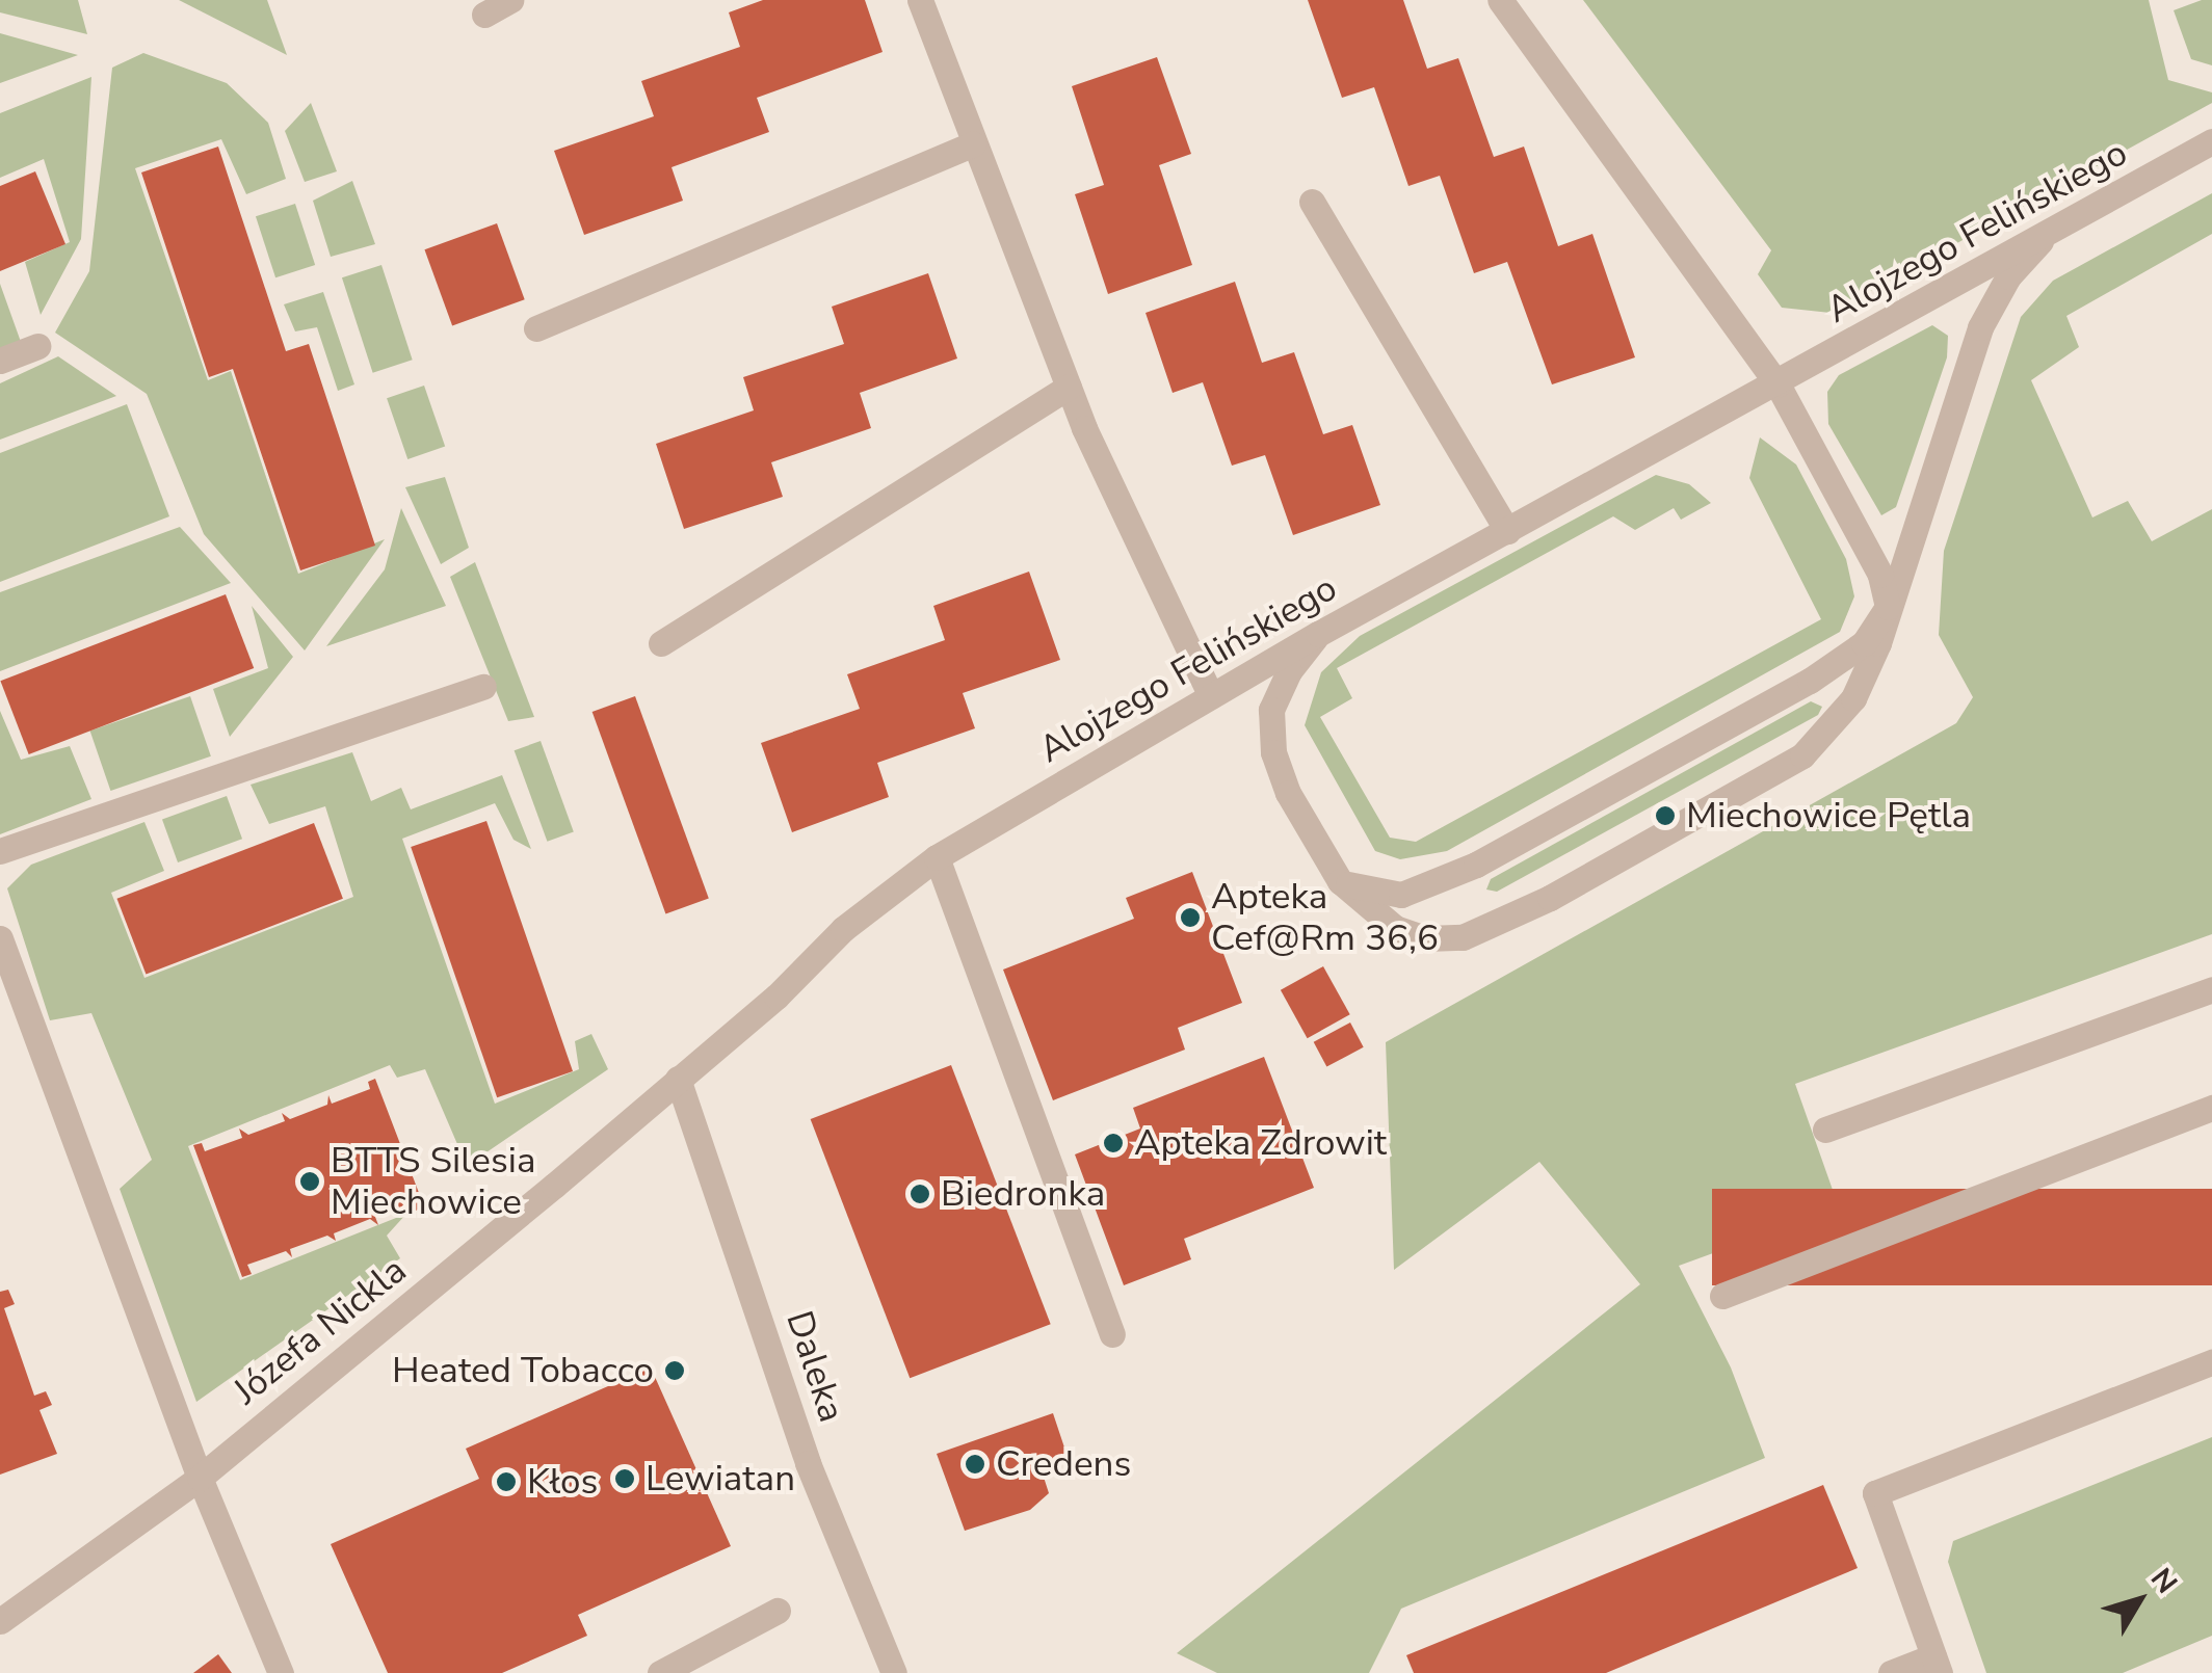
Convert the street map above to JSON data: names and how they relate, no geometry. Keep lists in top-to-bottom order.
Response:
{
  "streets": {
    "street": ["Alojzego Felińskiego", "Józefa Nickla", "Daleka"]
  },
  "crossings": [
    ["Alojzego Felińskiego", "Józefa Nickla"],
    ["Alojzego Felińskiego", "Daleka"],
    ["Józefa Nickla", "Daleka"]
  ],
  "places": [
    "Miechowice Pętla",
    "Apteka Cef@Rm 36,6",
    "Apteka Zdrowit",
    "BTTS Silesia Miechowice",
    "Biedronka",
    "Heated Tobacco",
    "Credens",
    "Lewiatan",
    "Kłos"
  ],
  "north": "top right"
}
